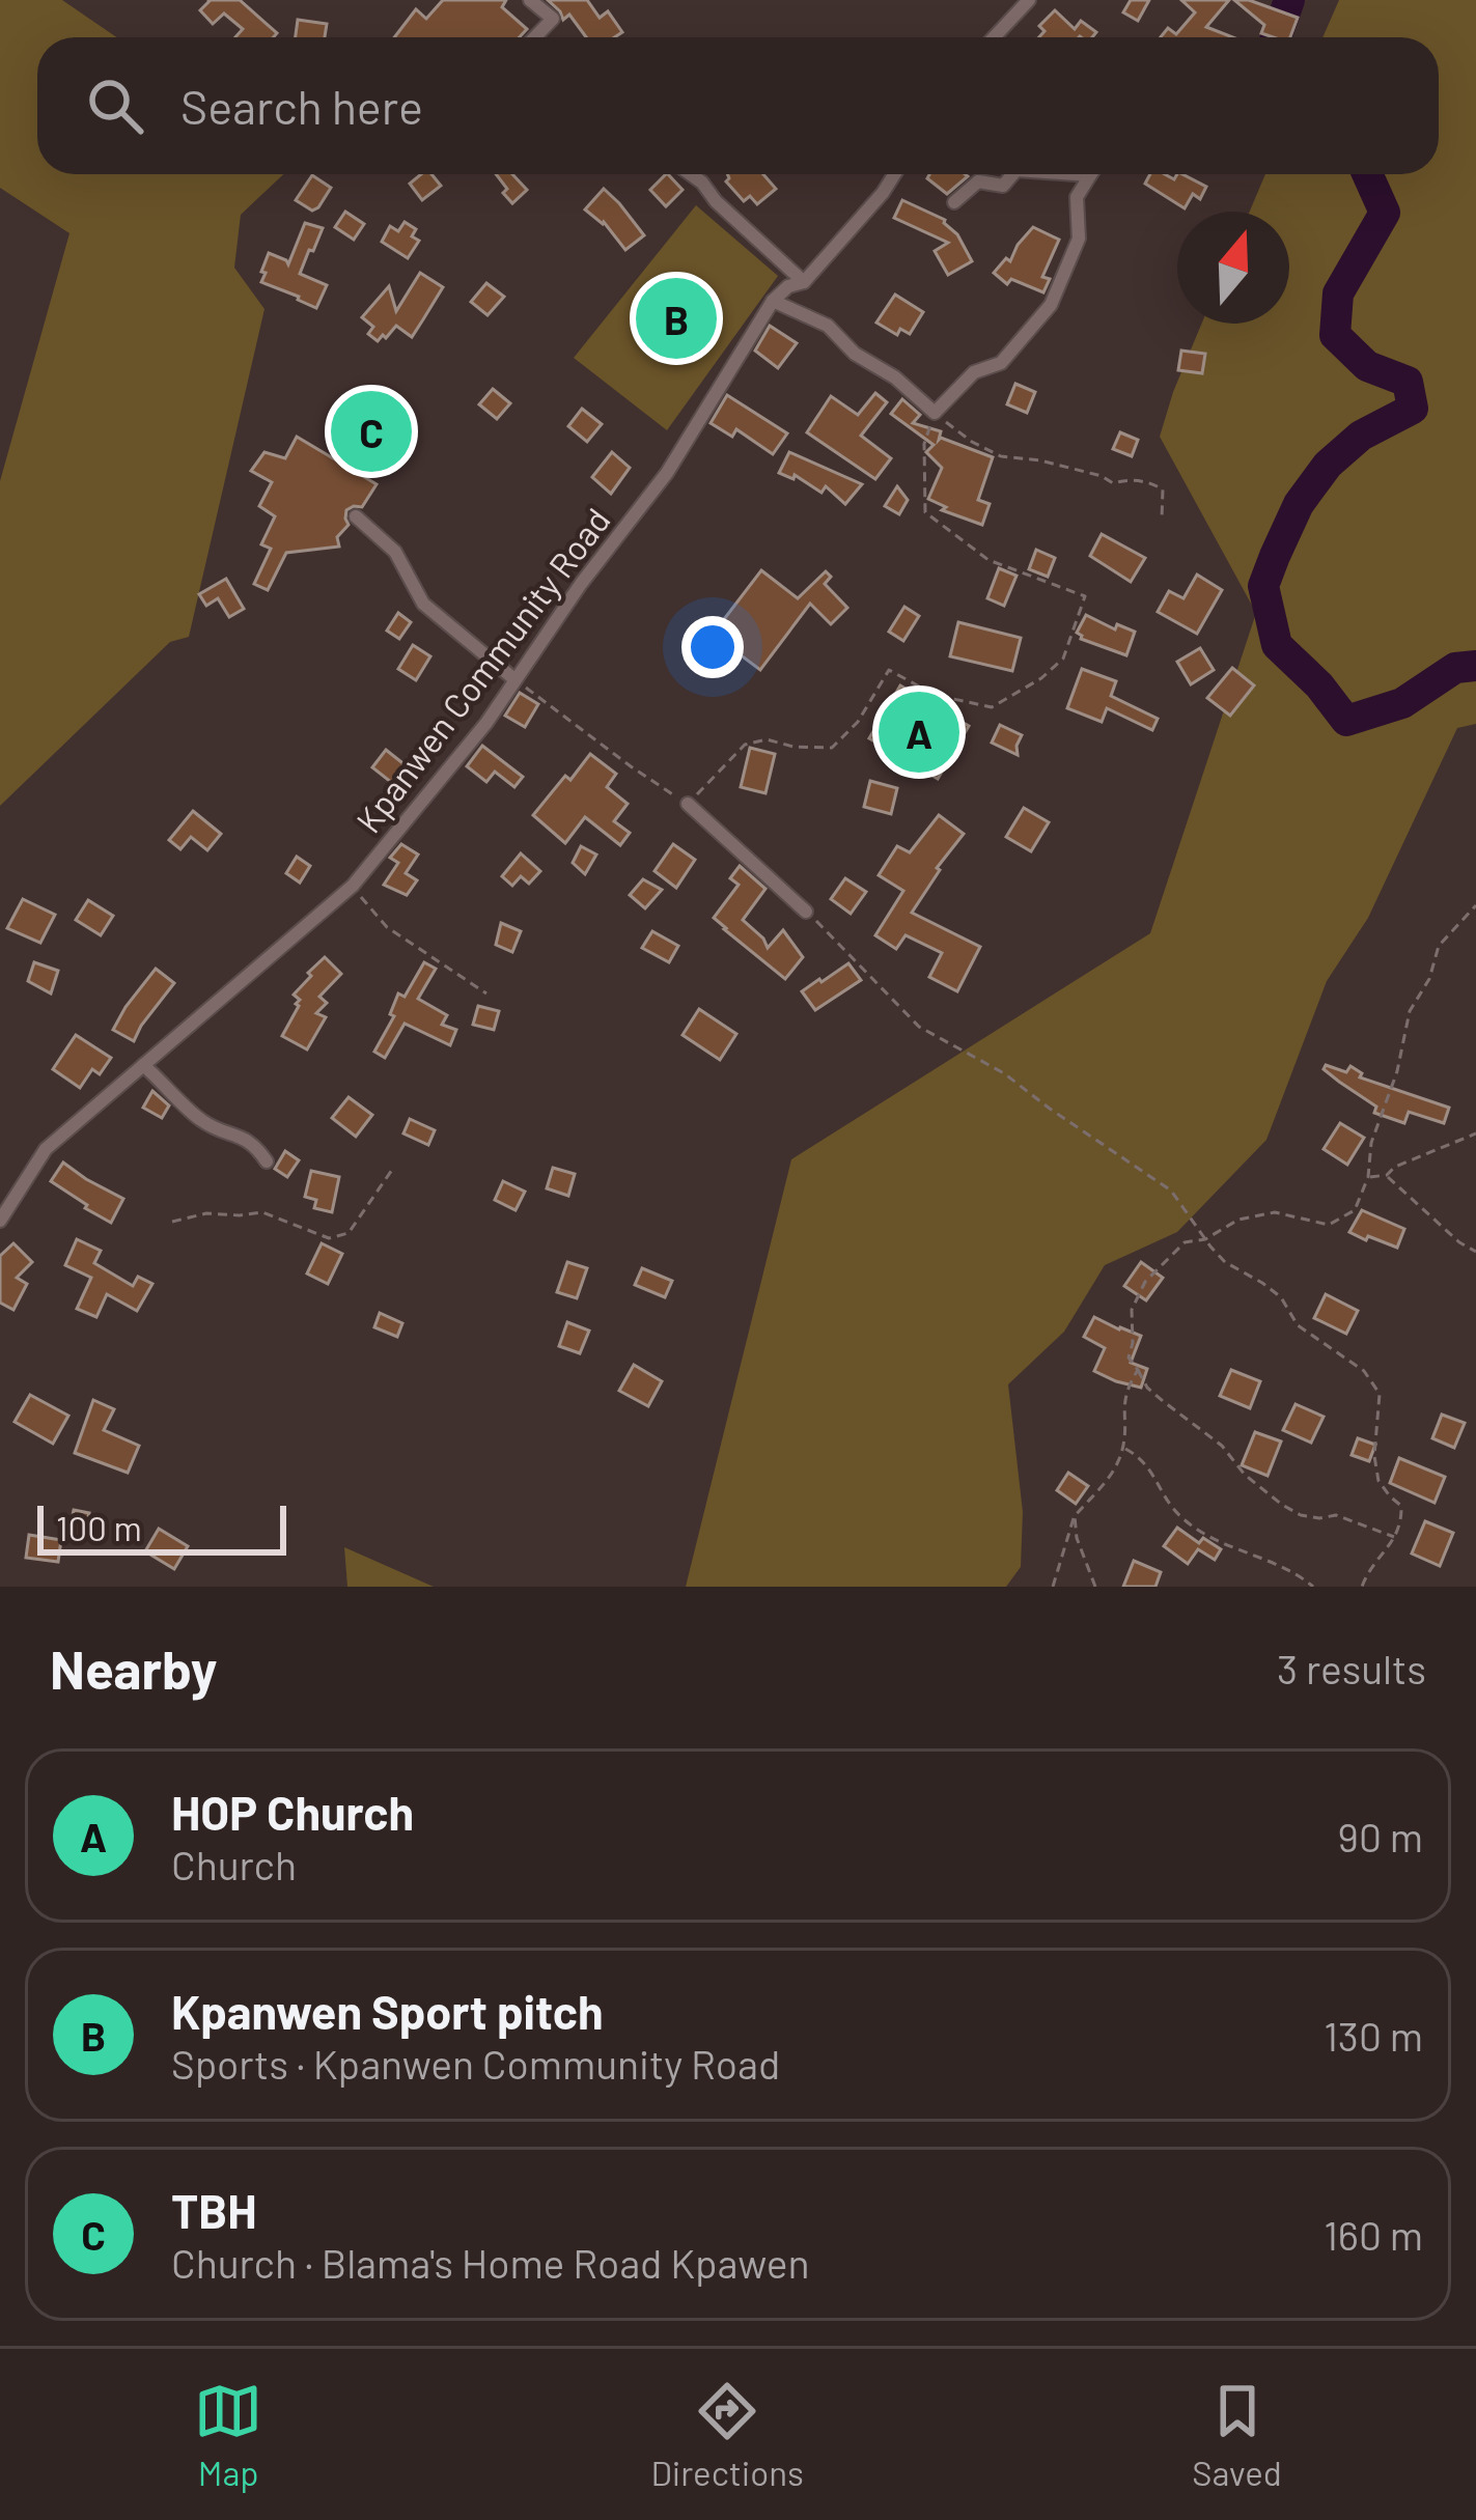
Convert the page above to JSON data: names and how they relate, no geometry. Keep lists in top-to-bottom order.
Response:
{
  "streets": {
    "street": ["Kpanwen Community Road"]
  },
  "scale_bar": "100 m",
  "north": "top",
  "page": {
    "search": "Search here",
    "pins": ["B", "C", "A"],
    "scale": "100 m",
    "heading": ["Nearby", "3 results"],
    "list": [
      {
        "mark": "A",
        "name": "HOP Church",
        "note": "Church",
        "value": "90 m"
      },
      {
        "mark": "B",
        "name": "Kpanwen Sport pitch",
        "note": "Sports · Kpanwen Community Road",
        "value": "130 m"
      },
      {
        "mark": "C",
        "name": "TBH",
        "note": "Church · Blama's Home Road Kpawen",
        "value": "160 m"
      }
    ],
    "nav": ["Map", "Directions", "Saved"]
  }
}
